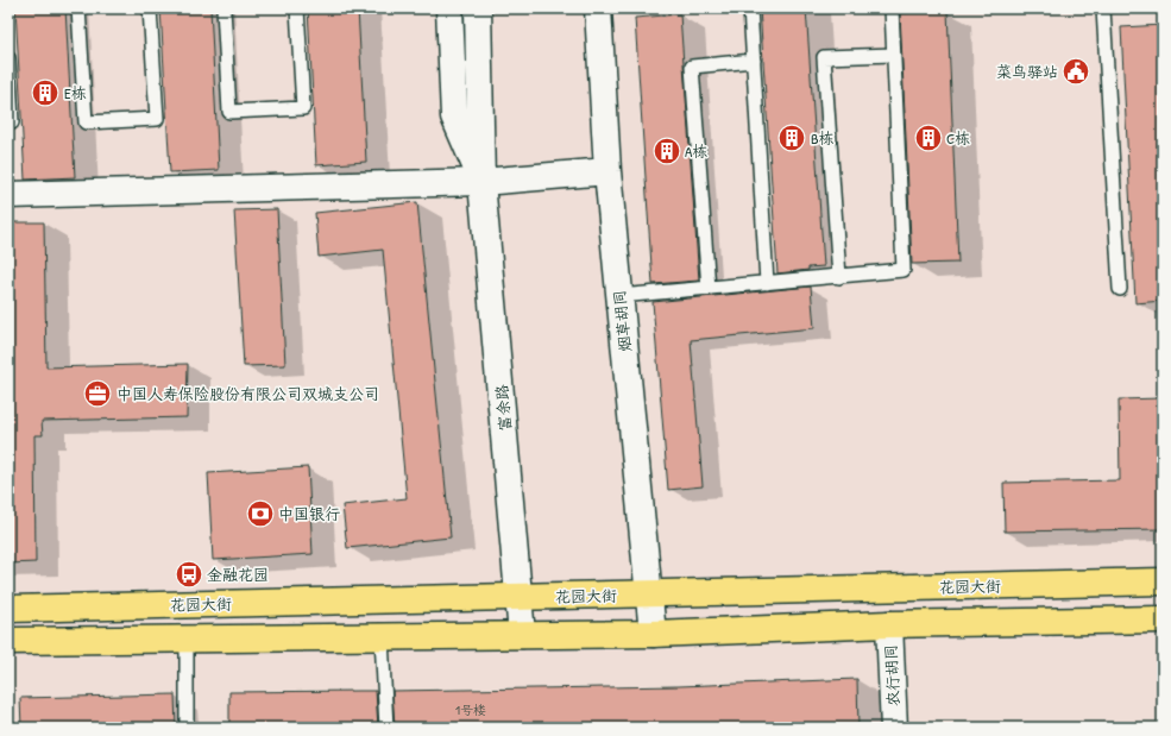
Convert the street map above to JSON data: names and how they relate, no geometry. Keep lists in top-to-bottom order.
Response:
{
  "streets": {
    "main road": ["花园大街"],
    "street": ["烟草胡同", "富余路", "农行胡同"]
  },
  "crossings": [
    ["烟草胡同", "花园大街"],
    ["富余路", "花园大街"]
  ],
  "places": {
    "public building": ["菜鸟驿站"],
    "building": [
      "E栋",
      "B栋",
      "C栋",
      "A栋"
    ],
    "office": ["中国人寿保险股份有限公司双城支公司"],
    "bank": ["中国银行"],
    "bus stop": ["金融花园"]
  },
  "house_numbers": ["1号楼"]
}
